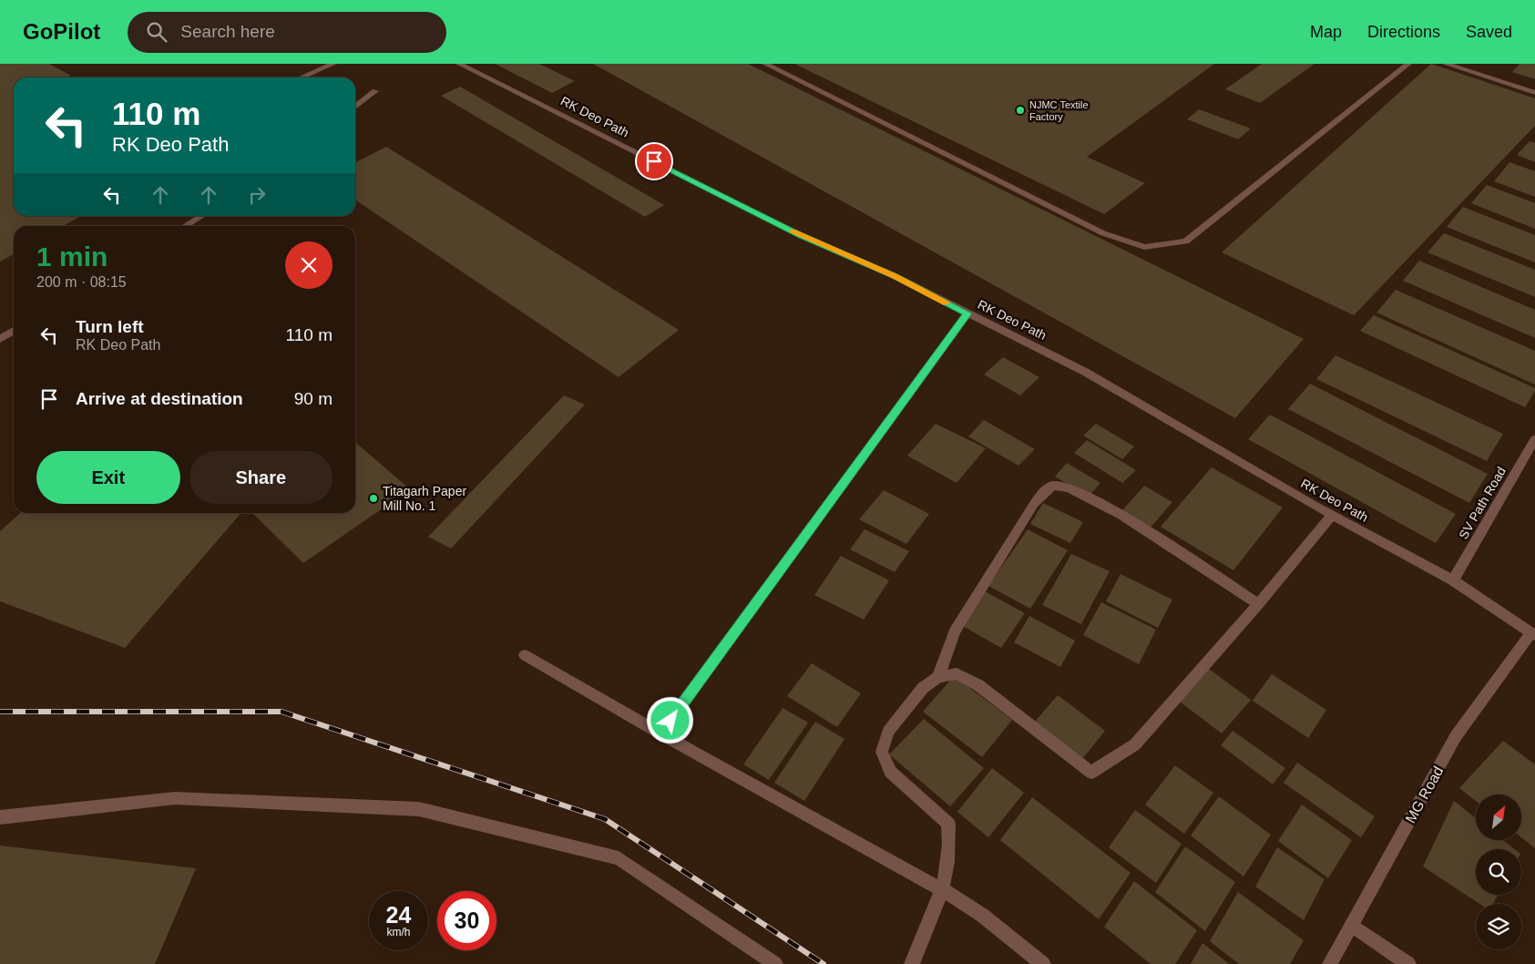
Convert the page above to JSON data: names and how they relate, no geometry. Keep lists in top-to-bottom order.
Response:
{
  "streets": {
    "street": ["RK Deo Path", "SV Path Road", "MG Road"]
  },
  "crossings": [
    ["RK Deo Path", "SV Path Road"],
    ["RK Deo Path", "MG Road"]
  ],
  "places": ["NJMC Textile Factory", "Titagarh Paper Mill No. 1"],
  "north": "top right",
  "page": {
    "header": "GoPilot",
    "search": "Search here",
    "nav": ["Map", "Directions", "Saved"],
    "turn": ["110 m", "RK Deo Path"],
    "heading": ["1 min", "200 m · 08:15"],
    "list": [
      {
        "name": "Turn left",
        "note": "RK Deo Path",
        "value": "110 m"
      },
      {
        "name": "Arrive at destination",
        "value": "90 m"
      }
    ],
    "buttons": ["Exit", "Share"],
    "speed": "24 km/h",
    "limit": "30"
  }
}
